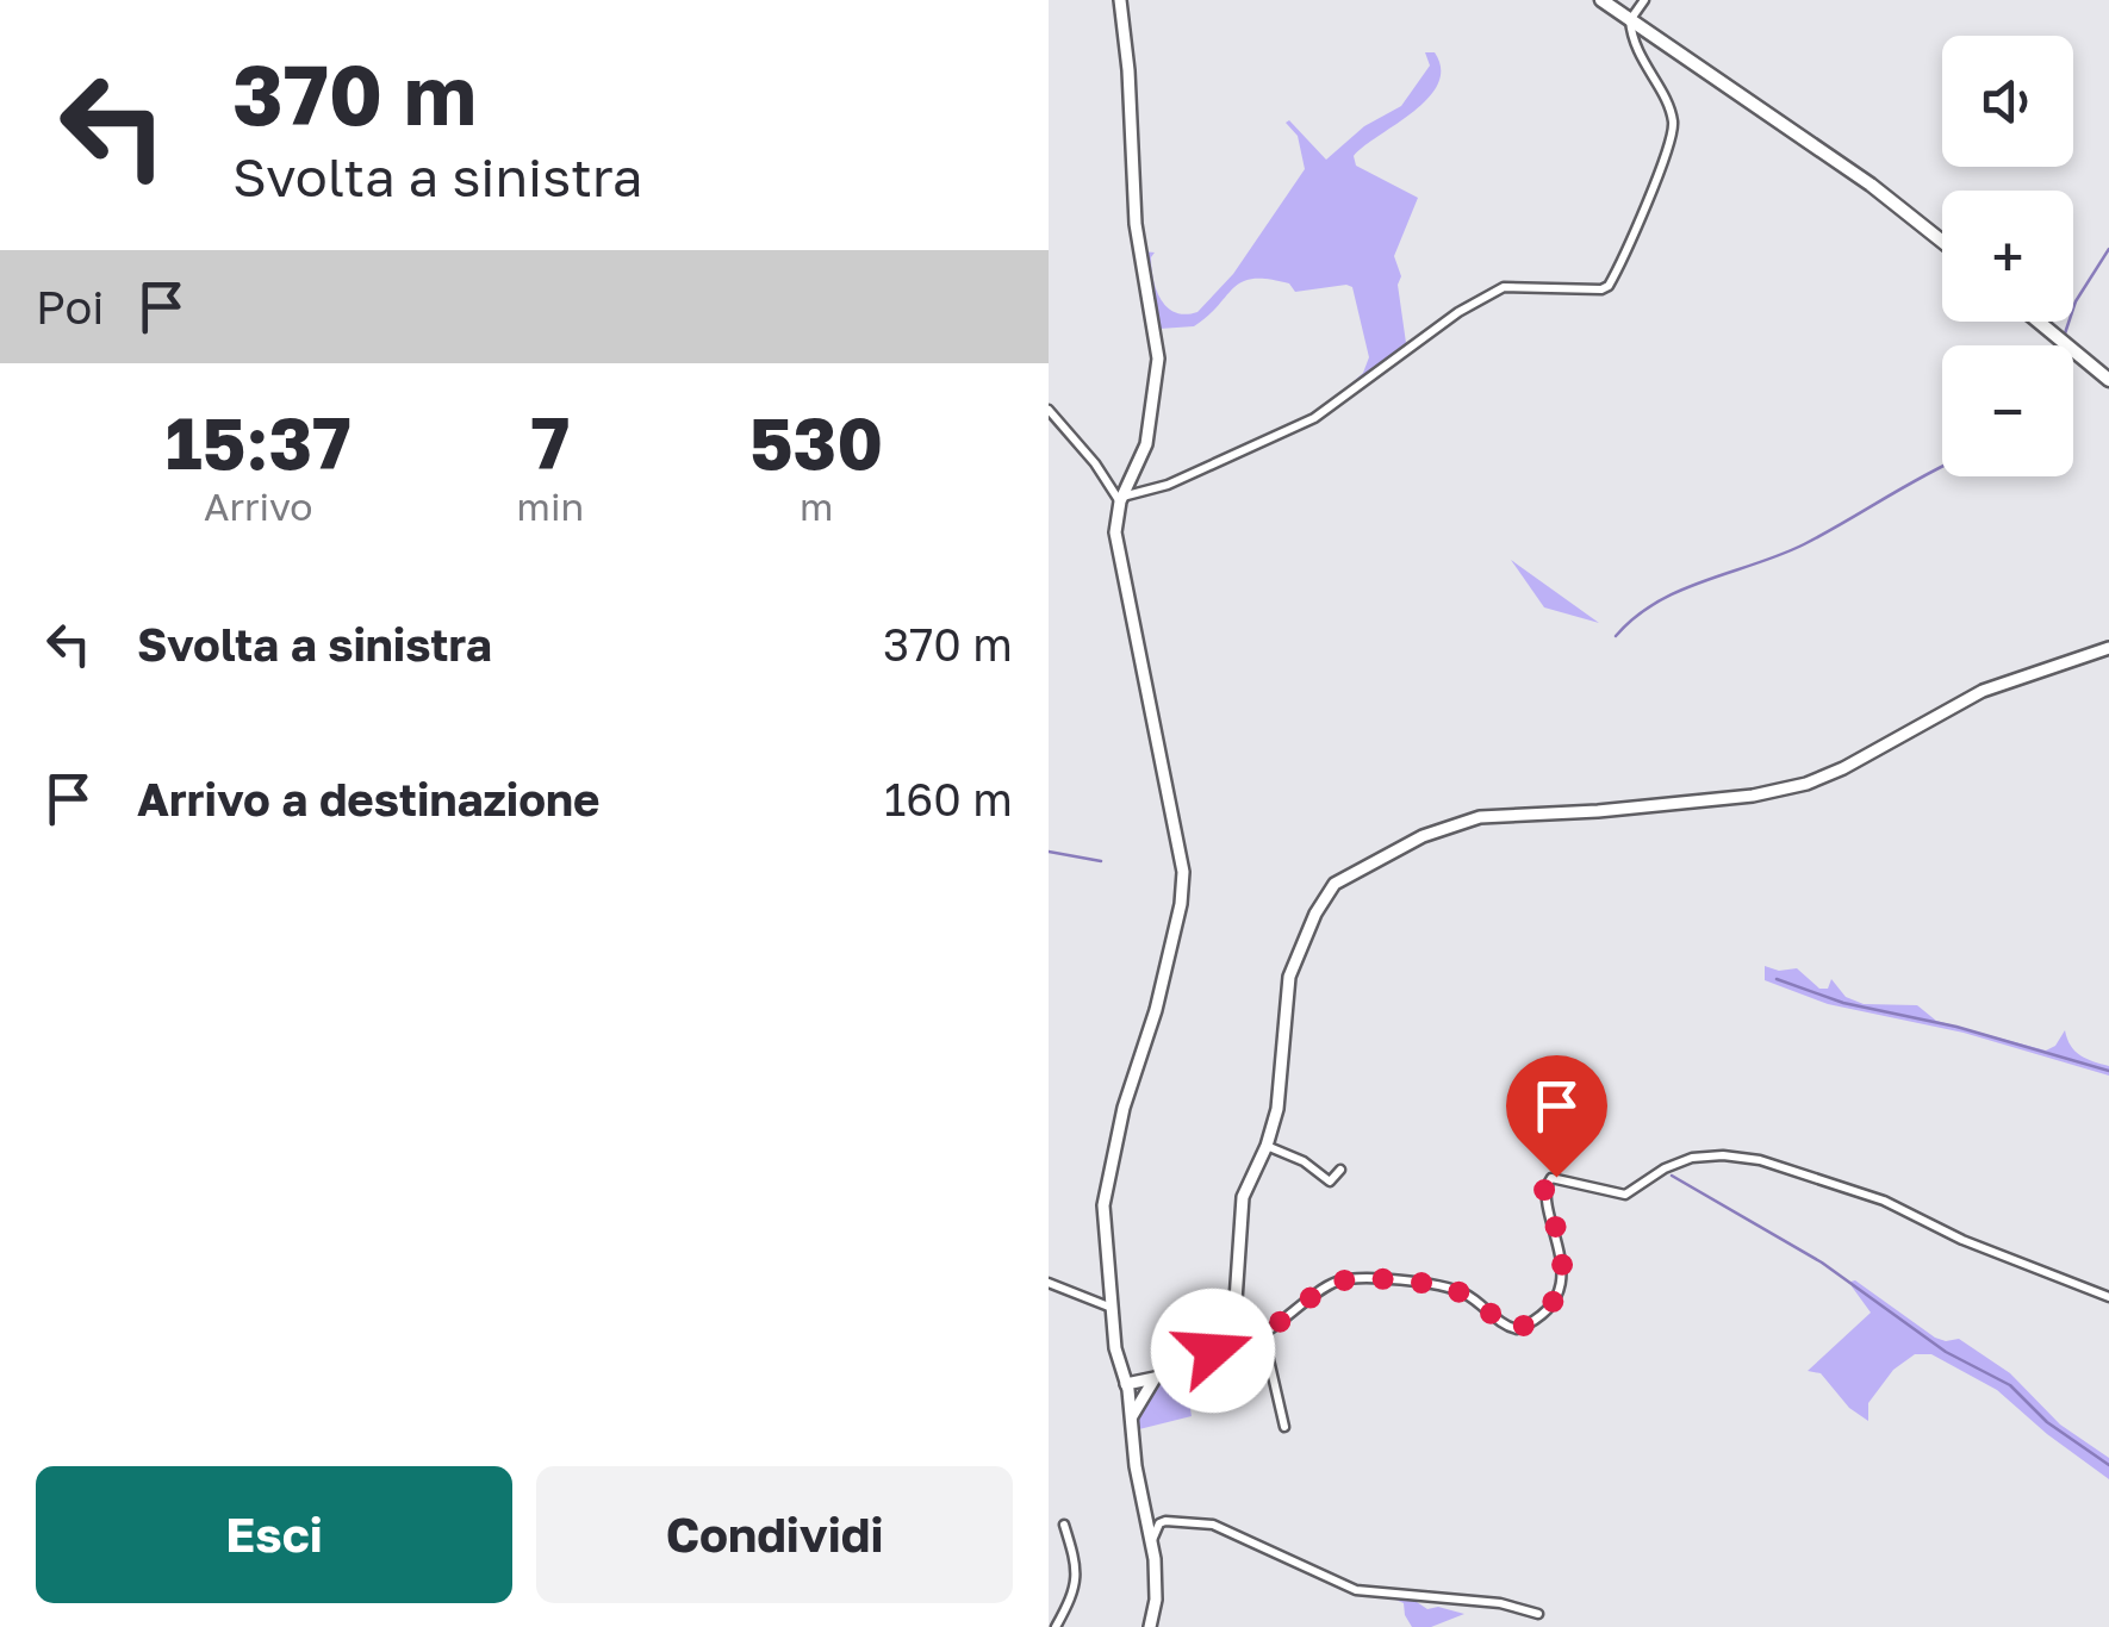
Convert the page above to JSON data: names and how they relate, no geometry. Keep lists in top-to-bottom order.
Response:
{
  "page": {
    "turn": ["370 m", "Svolta a sinistra"],
    "map_buttons": ["+", "−"],
    "then": "Poi",
    "eta": [
      "15:37",
      "Arrivo",
      "7",
      "min",
      "530",
      "m"
    ],
    "list": [
      {
        "name": "Svolta a sinistra",
        "value": "370 m"
      },
      {
        "name": "Arrivo a destinazione",
        "value": "160 m"
      }
    ],
    "buttons": ["Esci", "Condividi"]
  }
}
